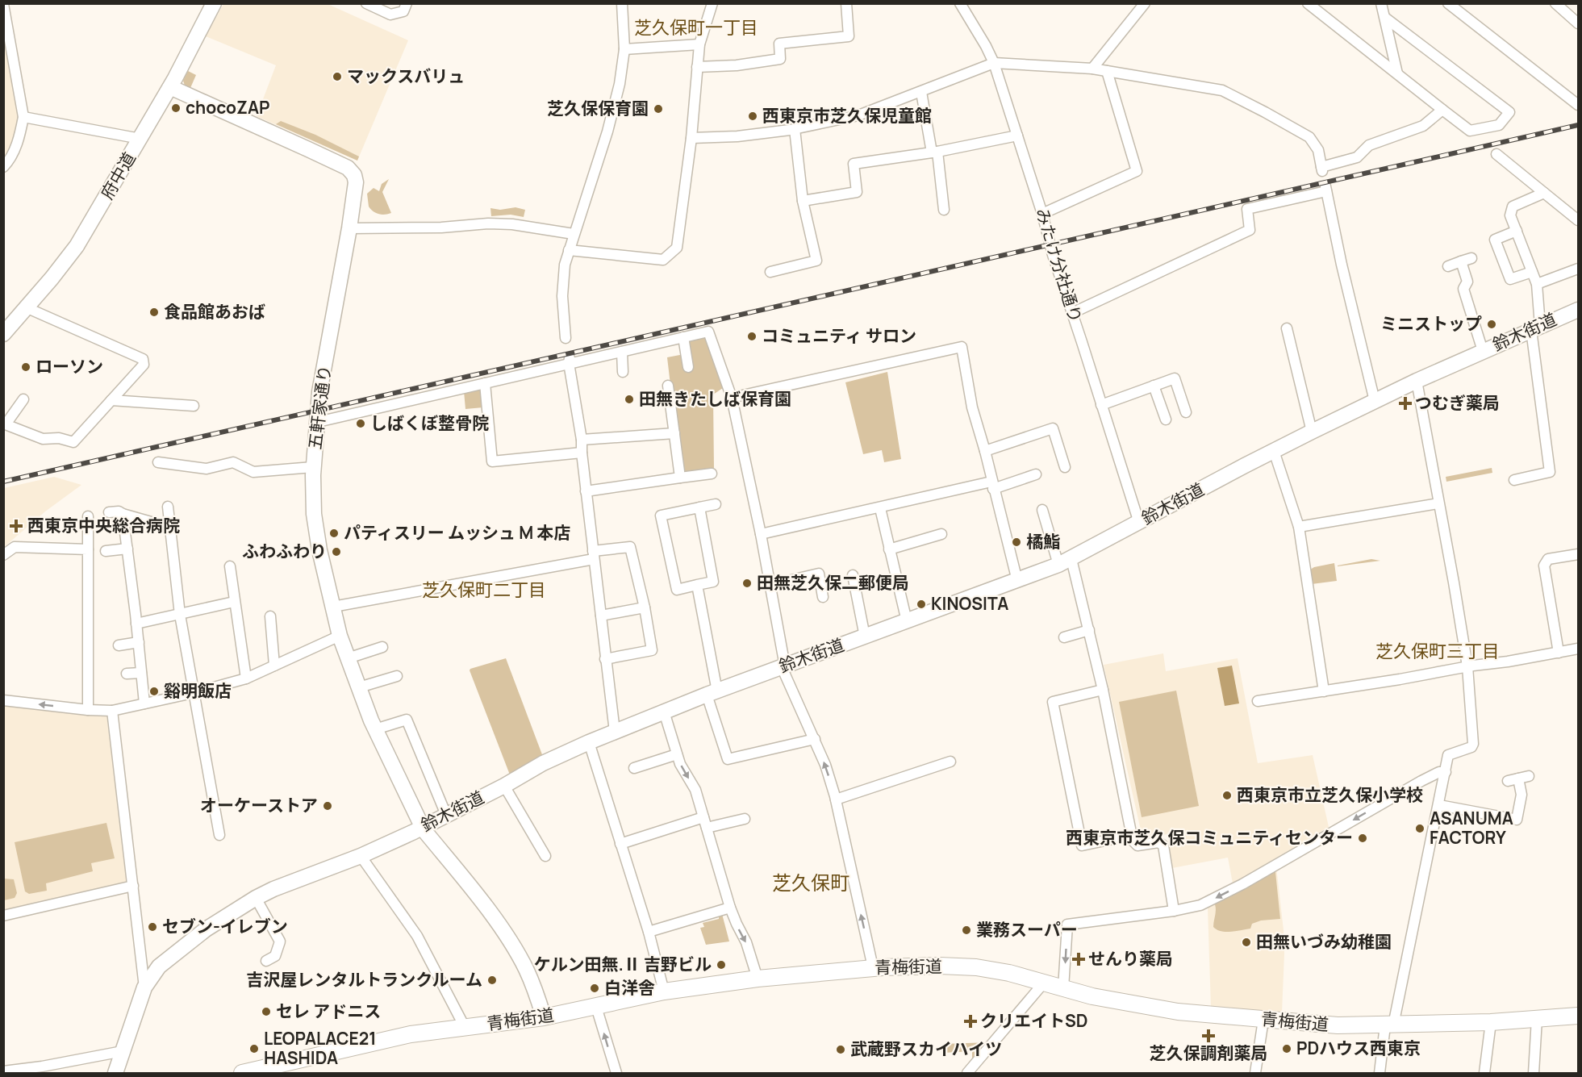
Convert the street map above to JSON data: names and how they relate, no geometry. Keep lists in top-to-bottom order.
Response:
{
  "streets": {
    "main road": [
      "府中道",
      "鈴木街道",
      "五軒家通り",
      "青梅街道"
    ],
    "street": ["みたけ分社通り"]
  },
  "crossings": [
    ["府中道", "五軒家通り"],
    ["みたけ分社通り", "鈴木街道"],
    ["鈴木街道", "五軒家通り"],
    ["五軒家通り", "青梅街道"]
  ],
  "districts": [
    "芝久保町一丁目",
    "芝久保町二丁目",
    "芝久保町三丁目",
    "芝久保町"
  ],
  "places": {
    "other": [
      "マックスバリュ",
      "chocoZAP",
      "芝久保保育園",
      "西東京市芝久保児童館",
      "食品館あおば",
      "ミニストップ",
      "コミュニティ サロン",
      "ローソン",
      "田無きたしば保育園",
      "しばくぼ整骨院",
      "パティスリー ムッシュ M 本店",
      "橘鮨",
      "ふわふわり",
      "田無芝久保二郵便局",
      "KINOSITA",
      "谿明飯店",
      "西東京市立芝久保小学校",
      "オーケーストア",
      "ASANUMA FACTORY",
      "西東京市芝久保コミュニティセンター",
      "セブン-イレブン",
      "業務スーパー",
      "田無いづみ幼稚園",
      "ケルン田無.Ⅱ 吉野ビル",
      "吉沢屋レンタルトランクルーム",
      "白洋舎",
      "セレ アドニス",
      "LEOPALACE21 HASHIDA",
      "PDハウス西東京",
      "武蔵野スカイハイツ"
    ],
    "health": [
      "つむぎ薬局",
      "西東京中央総合病院",
      "せんり薬局",
      "クリエイトSD",
      "芝久保調剤薬局"
    ]
  }
}
